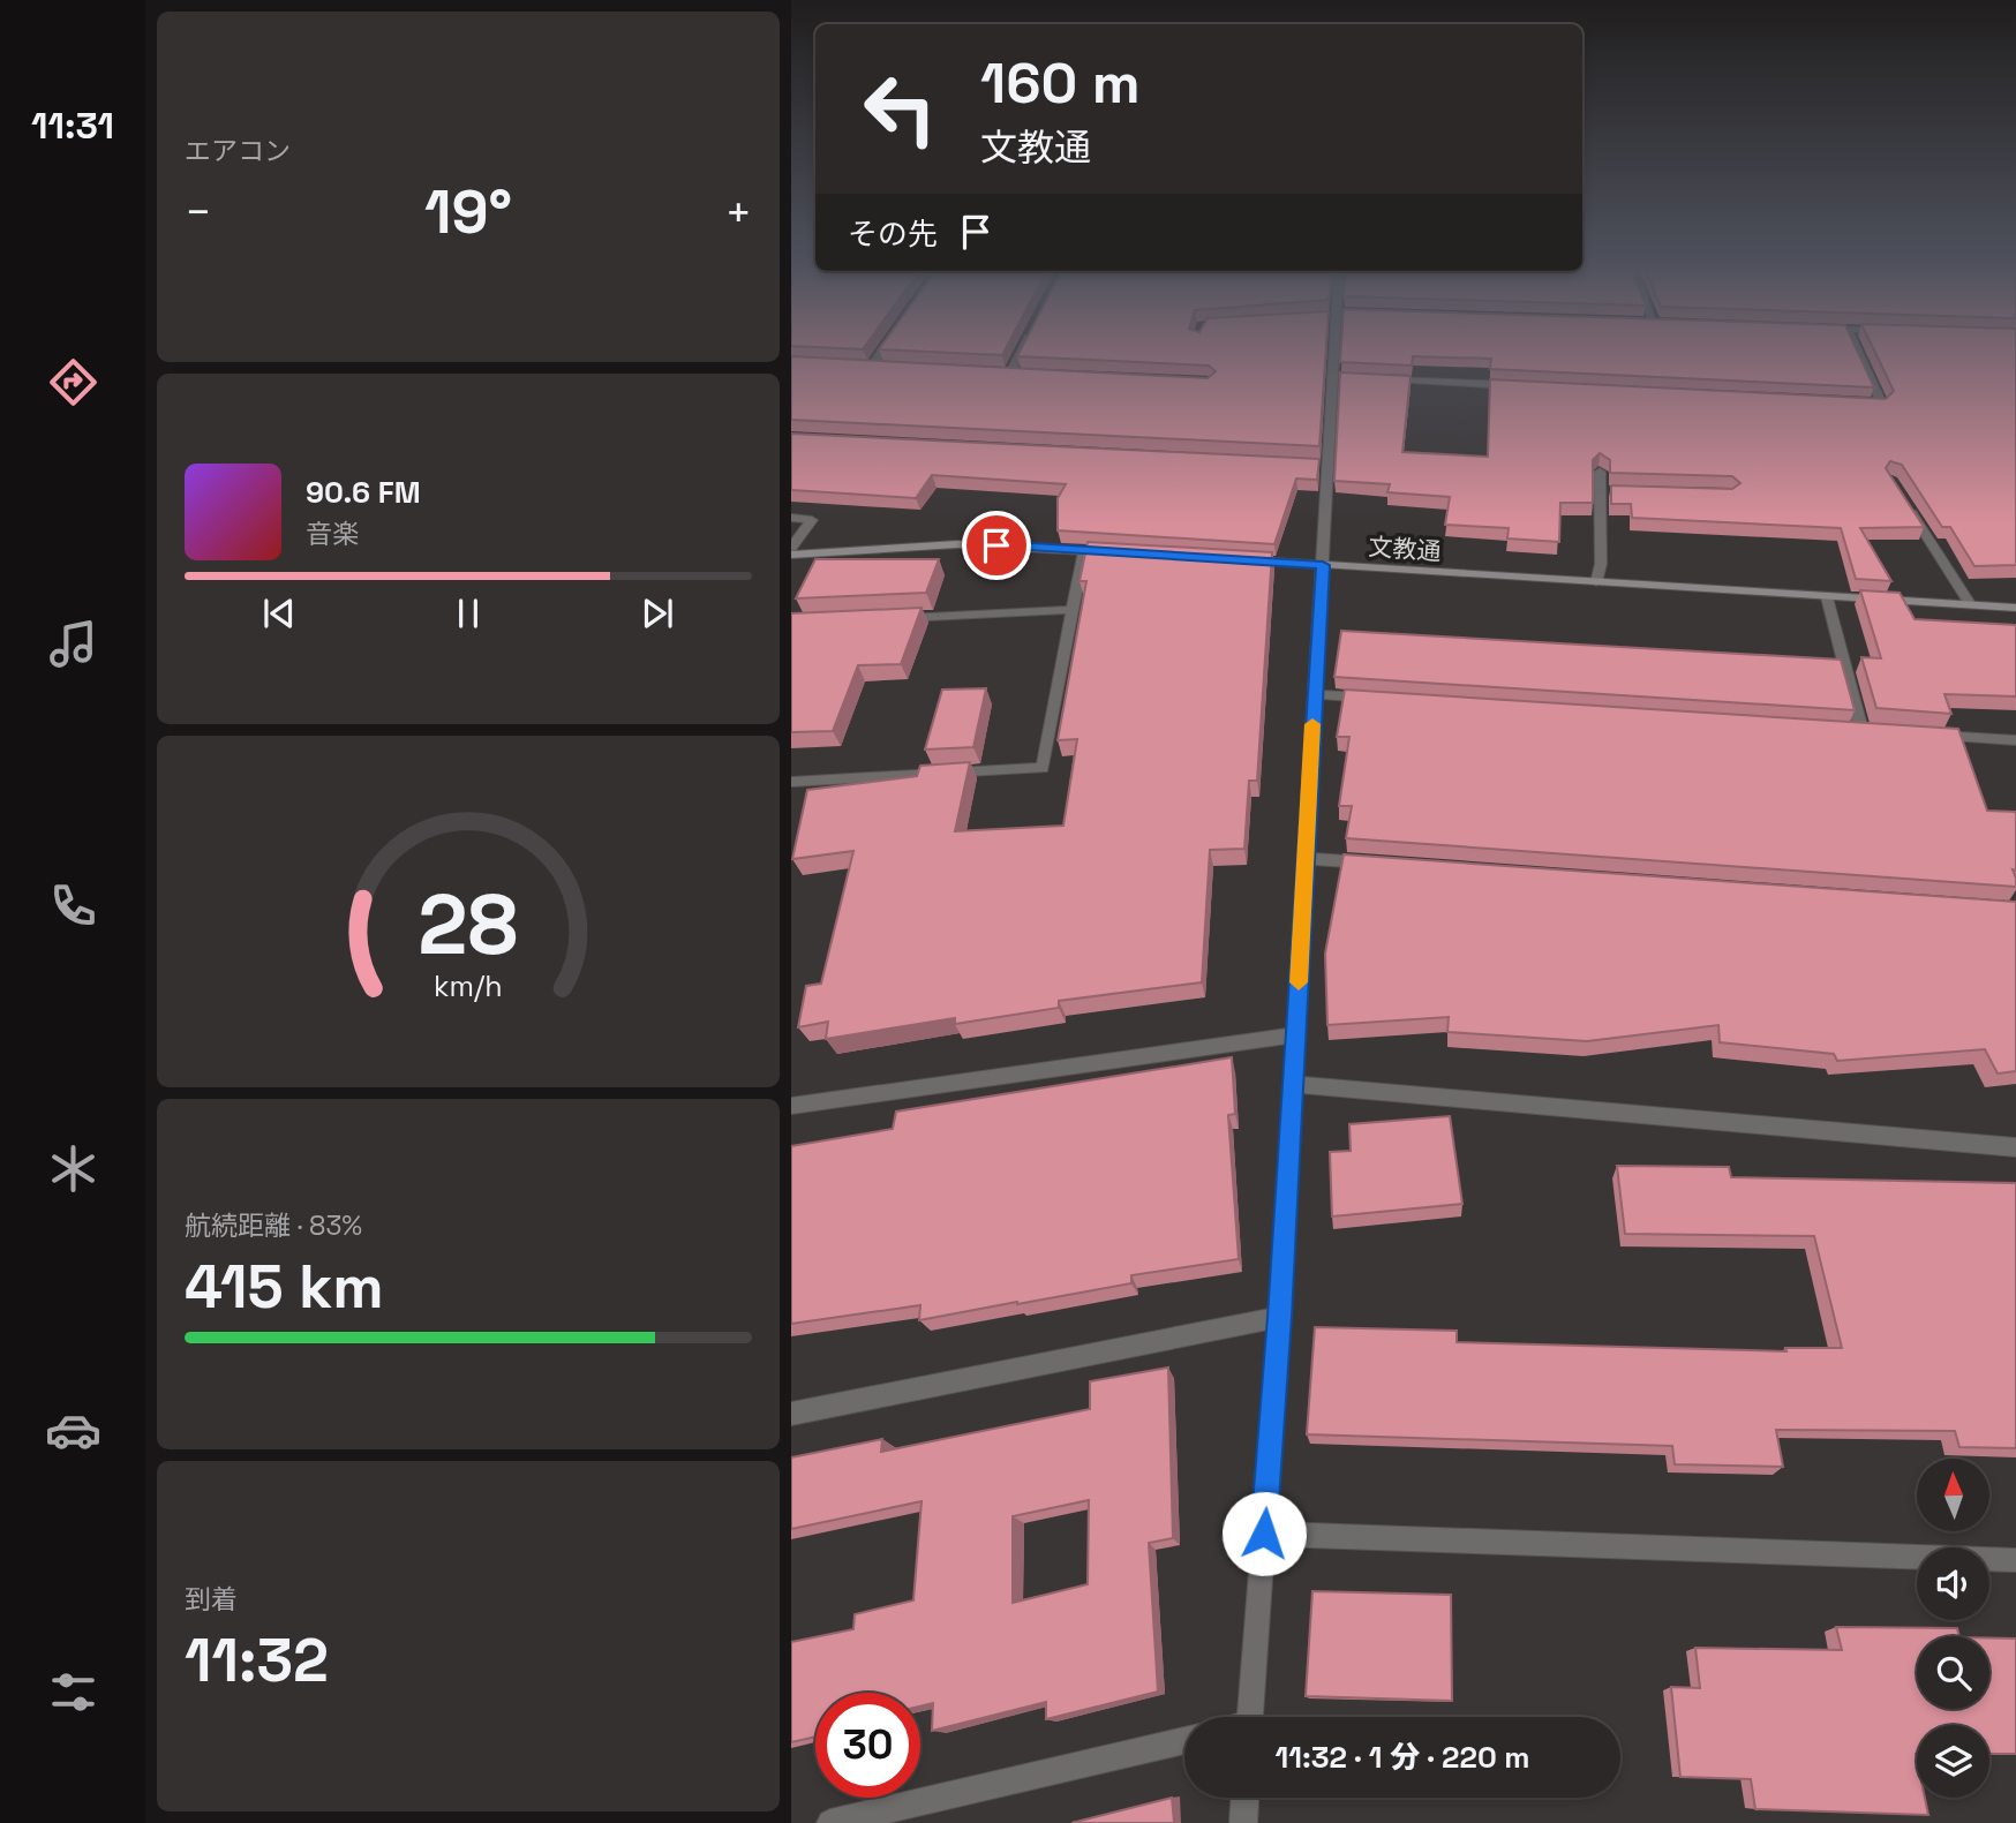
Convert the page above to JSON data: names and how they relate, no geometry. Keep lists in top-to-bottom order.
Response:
{
  "streets": {
    "street": ["文教通"]
  },
  "north": "top",
  "page": {
    "tabs": "11:31",
    "tile": [
      "エアコン",
      ["航続距離 · 83%", "415 km"],
      ["到着", "11:32"]
    ],
    "turn": ["160 m", "文教通"],
    "heat": ["−", "19°", "+"],
    "then": "その先",
    "song": ["90.6 FM", "音楽"],
    "limit": "30",
    "trip": "11:32 · 1 分 · 220 m",
    "gauge": ["28", "km/h"]
  }
}
